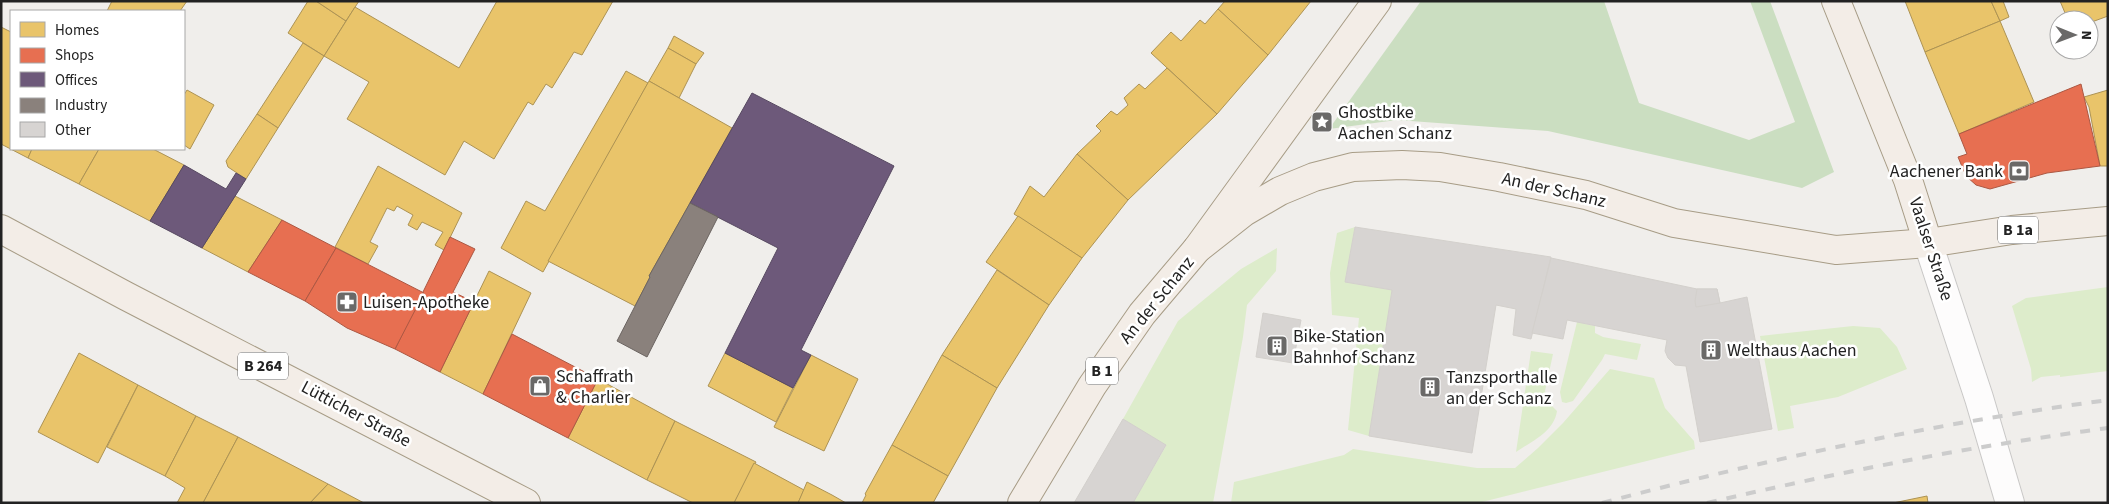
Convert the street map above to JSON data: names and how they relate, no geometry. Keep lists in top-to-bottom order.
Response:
{
  "streets": {
    "main road": [
      "An der Schanz",
      "B 1a",
      "Vaalser Straße",
      "B 264",
      "B 1",
      "Lütticher Straße"
    ]
  },
  "crossings": [
    ["An der Schanz", "B 1a"],
    ["An der Schanz", "Vaalser Straße"],
    ["B 1a", "Vaalser Straße"]
  ],
  "places": {
    "place": ["Ghostbike Aachen Schanz"],
    "bank": ["Aachener Bank"],
    "pharmacy": ["Luisen-Apotheke"],
    "building": ["Bike-Station Bahnhof Schanz", "Welthaus Aachen", "Tanzsporthalle an der Schanz"],
    "shop": ["Schaffrath & Charlier"]
  },
  "legend": [
    "Homes",
    "Shops",
    "Offices",
    "Industry",
    "Other"
  ],
  "north": "right"
}
